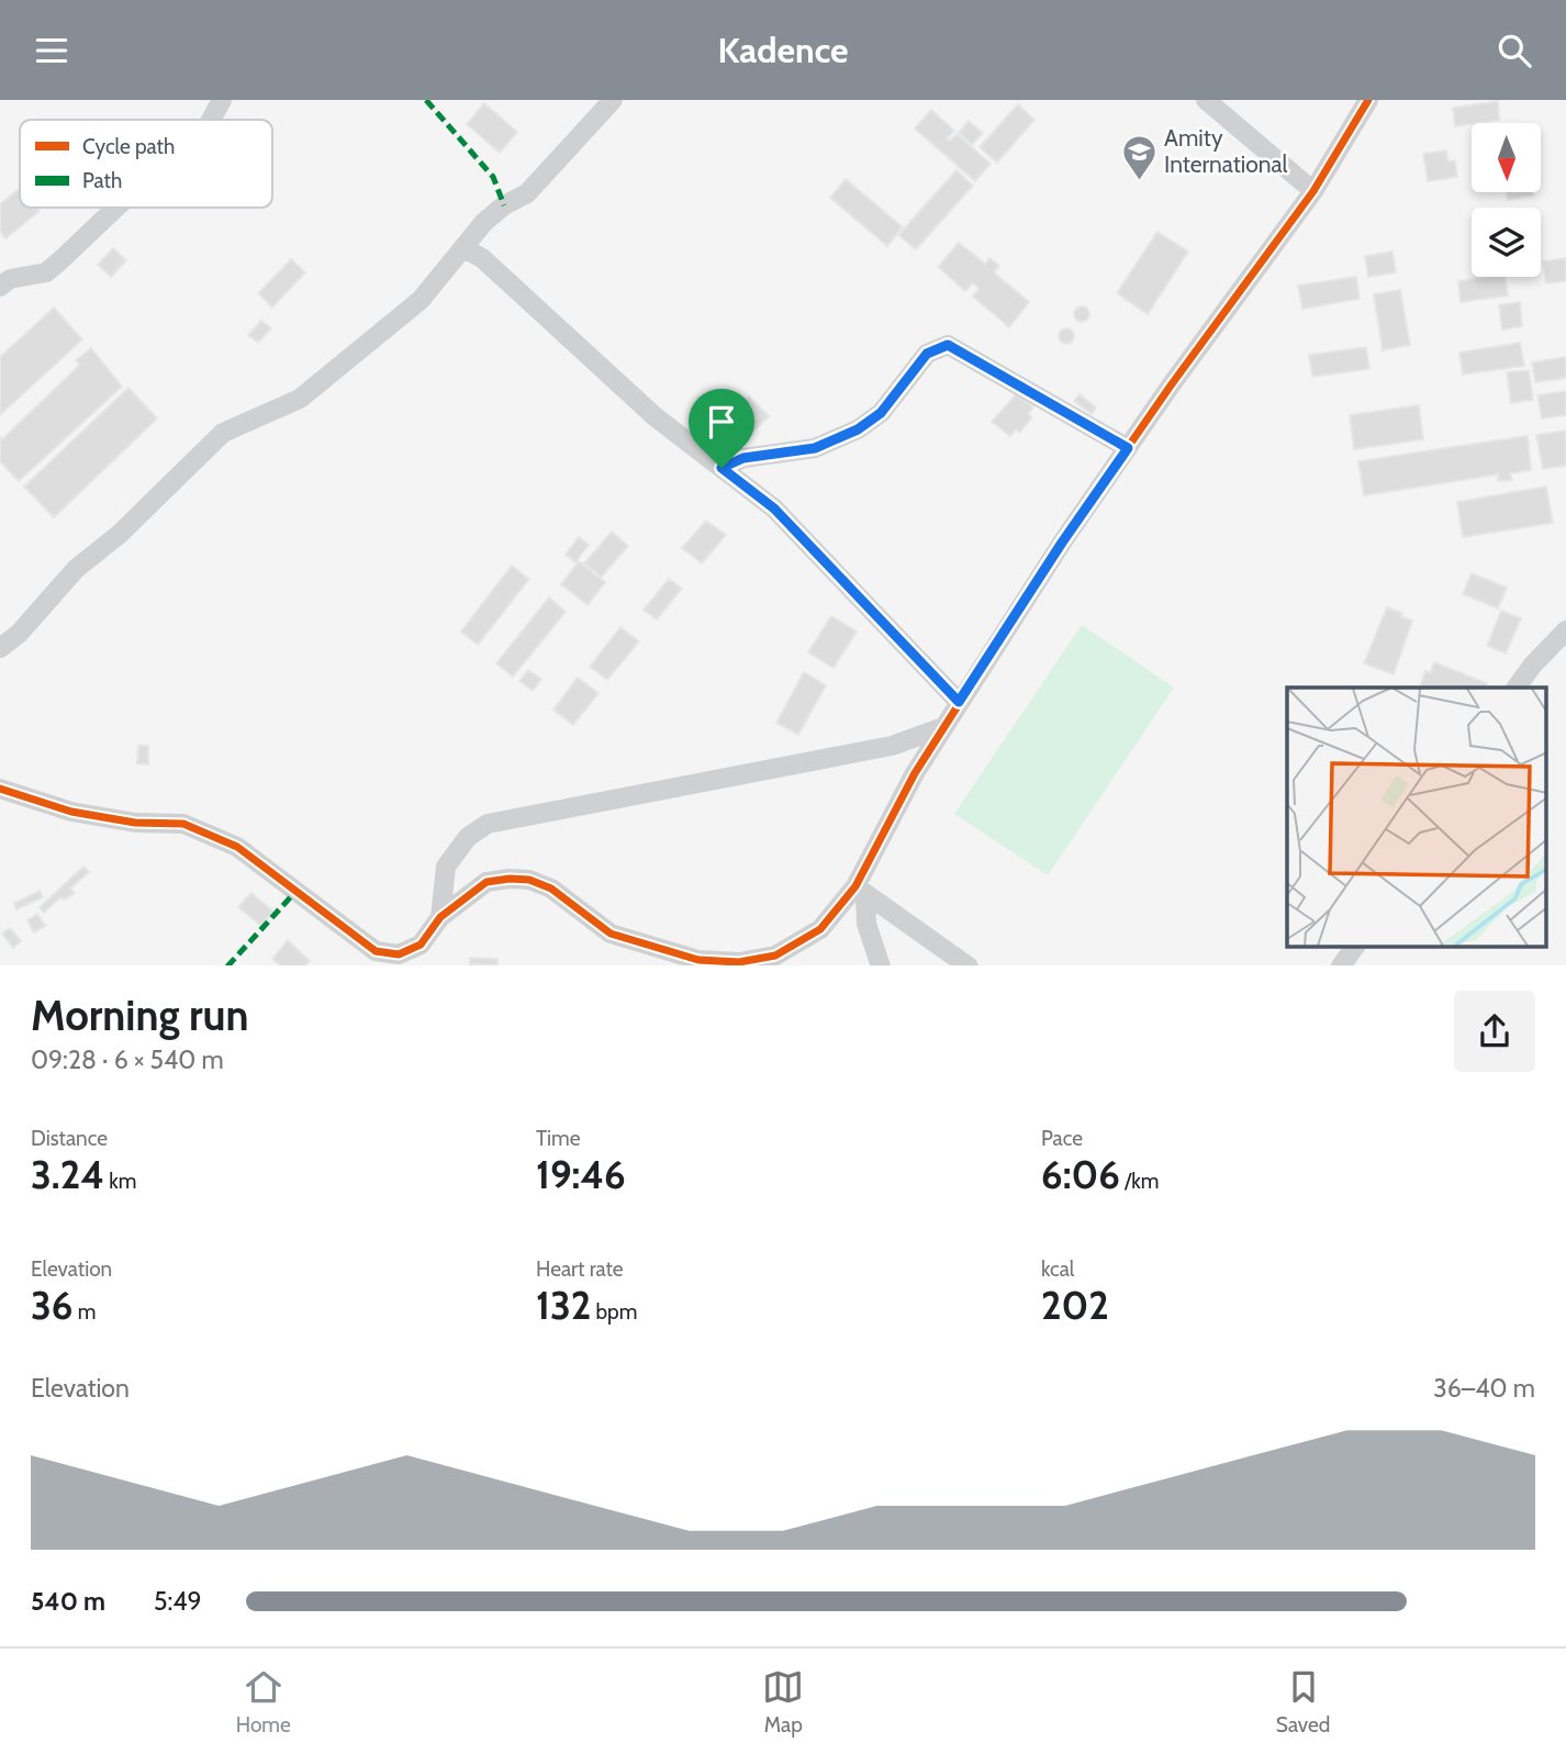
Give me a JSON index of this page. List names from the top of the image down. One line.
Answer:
{"places":{"school or university":["Amity International"]},"legend":["Cycle path","Path"],"north":"bottom","page":{"header":"Kadence","heading":["Morning run","09:28 · 6 × 540 m"],"stats":[["Distance","3.24 km"],["Time","19:46"],["Pace","6:06 /km"],["Elevation","36 m"],["Heart rate","132 bpm"],["kcal","202"]],"chart":["Elevation","36–40 m"],"list":[{"name":"540 m","note":"5:49"}],"tabs":["Home","Map","Saved"]}}
